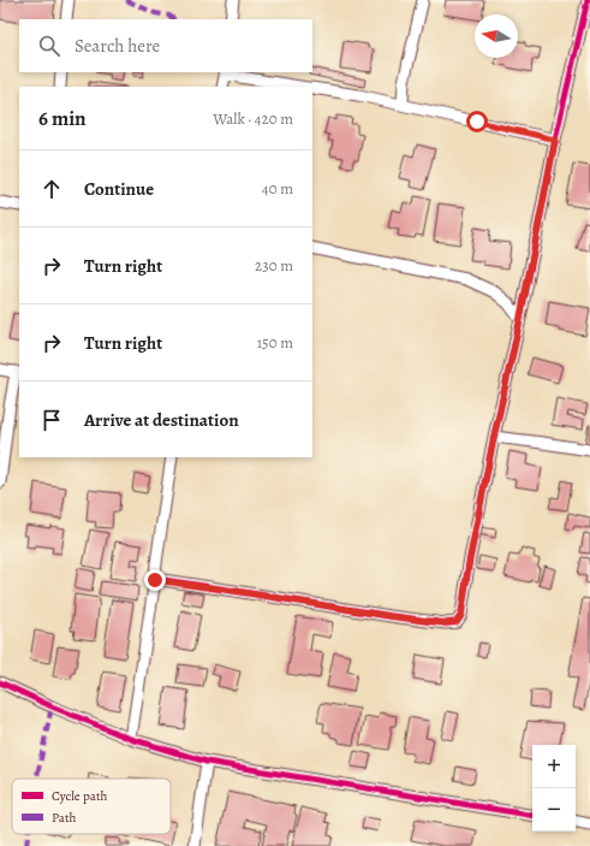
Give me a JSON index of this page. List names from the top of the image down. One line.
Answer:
{"legend":["Cycle path","Path"],"north":"left","page":{"search":"Search here","heading":["6 min","Walk · 420 m"],"list":[["Continue","40 m"],["Turn right","230 m"],["Turn right","150 m"],"Arrive at destination"],"map_buttons":["+","−"]}}
